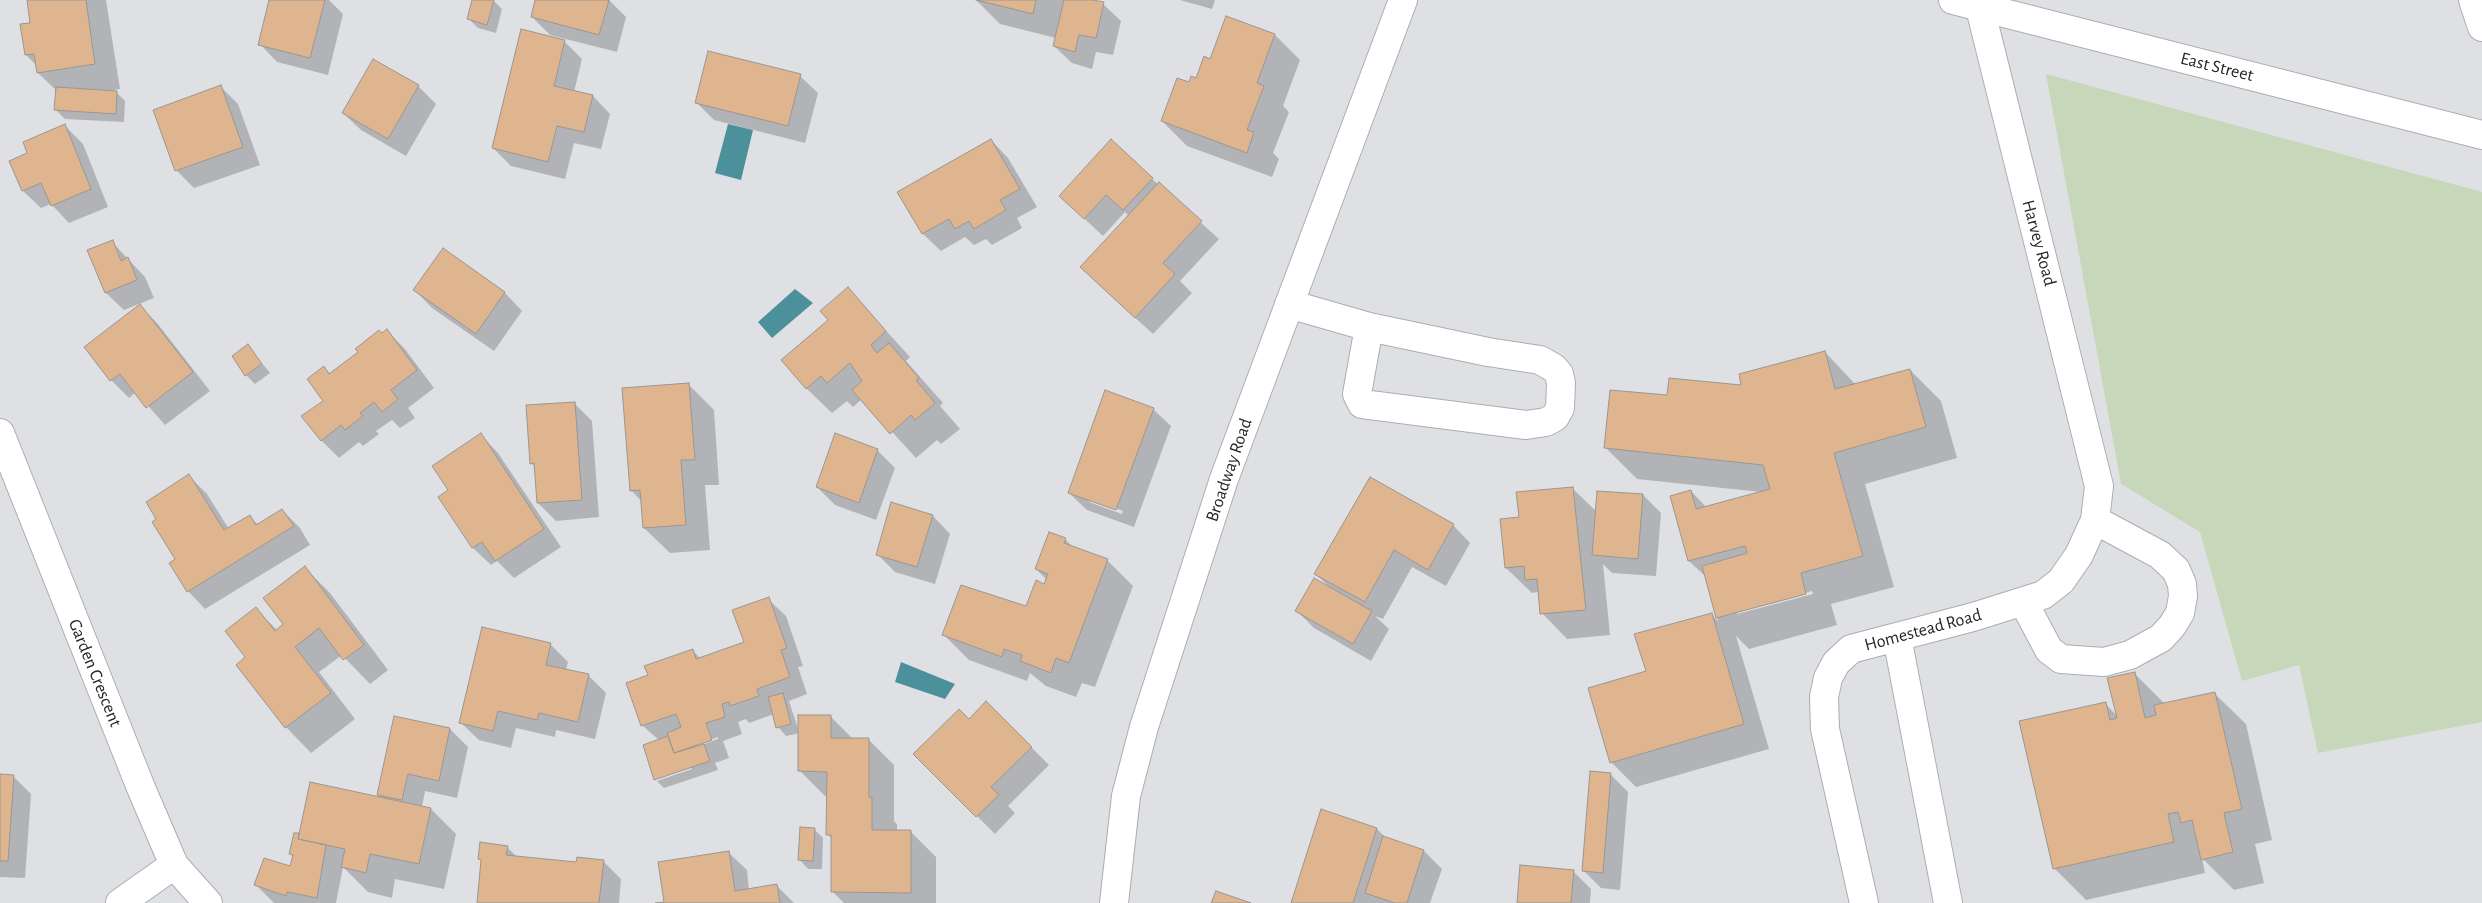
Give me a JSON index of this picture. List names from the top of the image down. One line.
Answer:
{"streets":{"street":["East Street","Harvey Road","Broadway Road","Homestead Road","Garden Crescent"]},"crossings":[["East Street","Harvey Road"],["Harvey Road","Homestead Road"]]}
